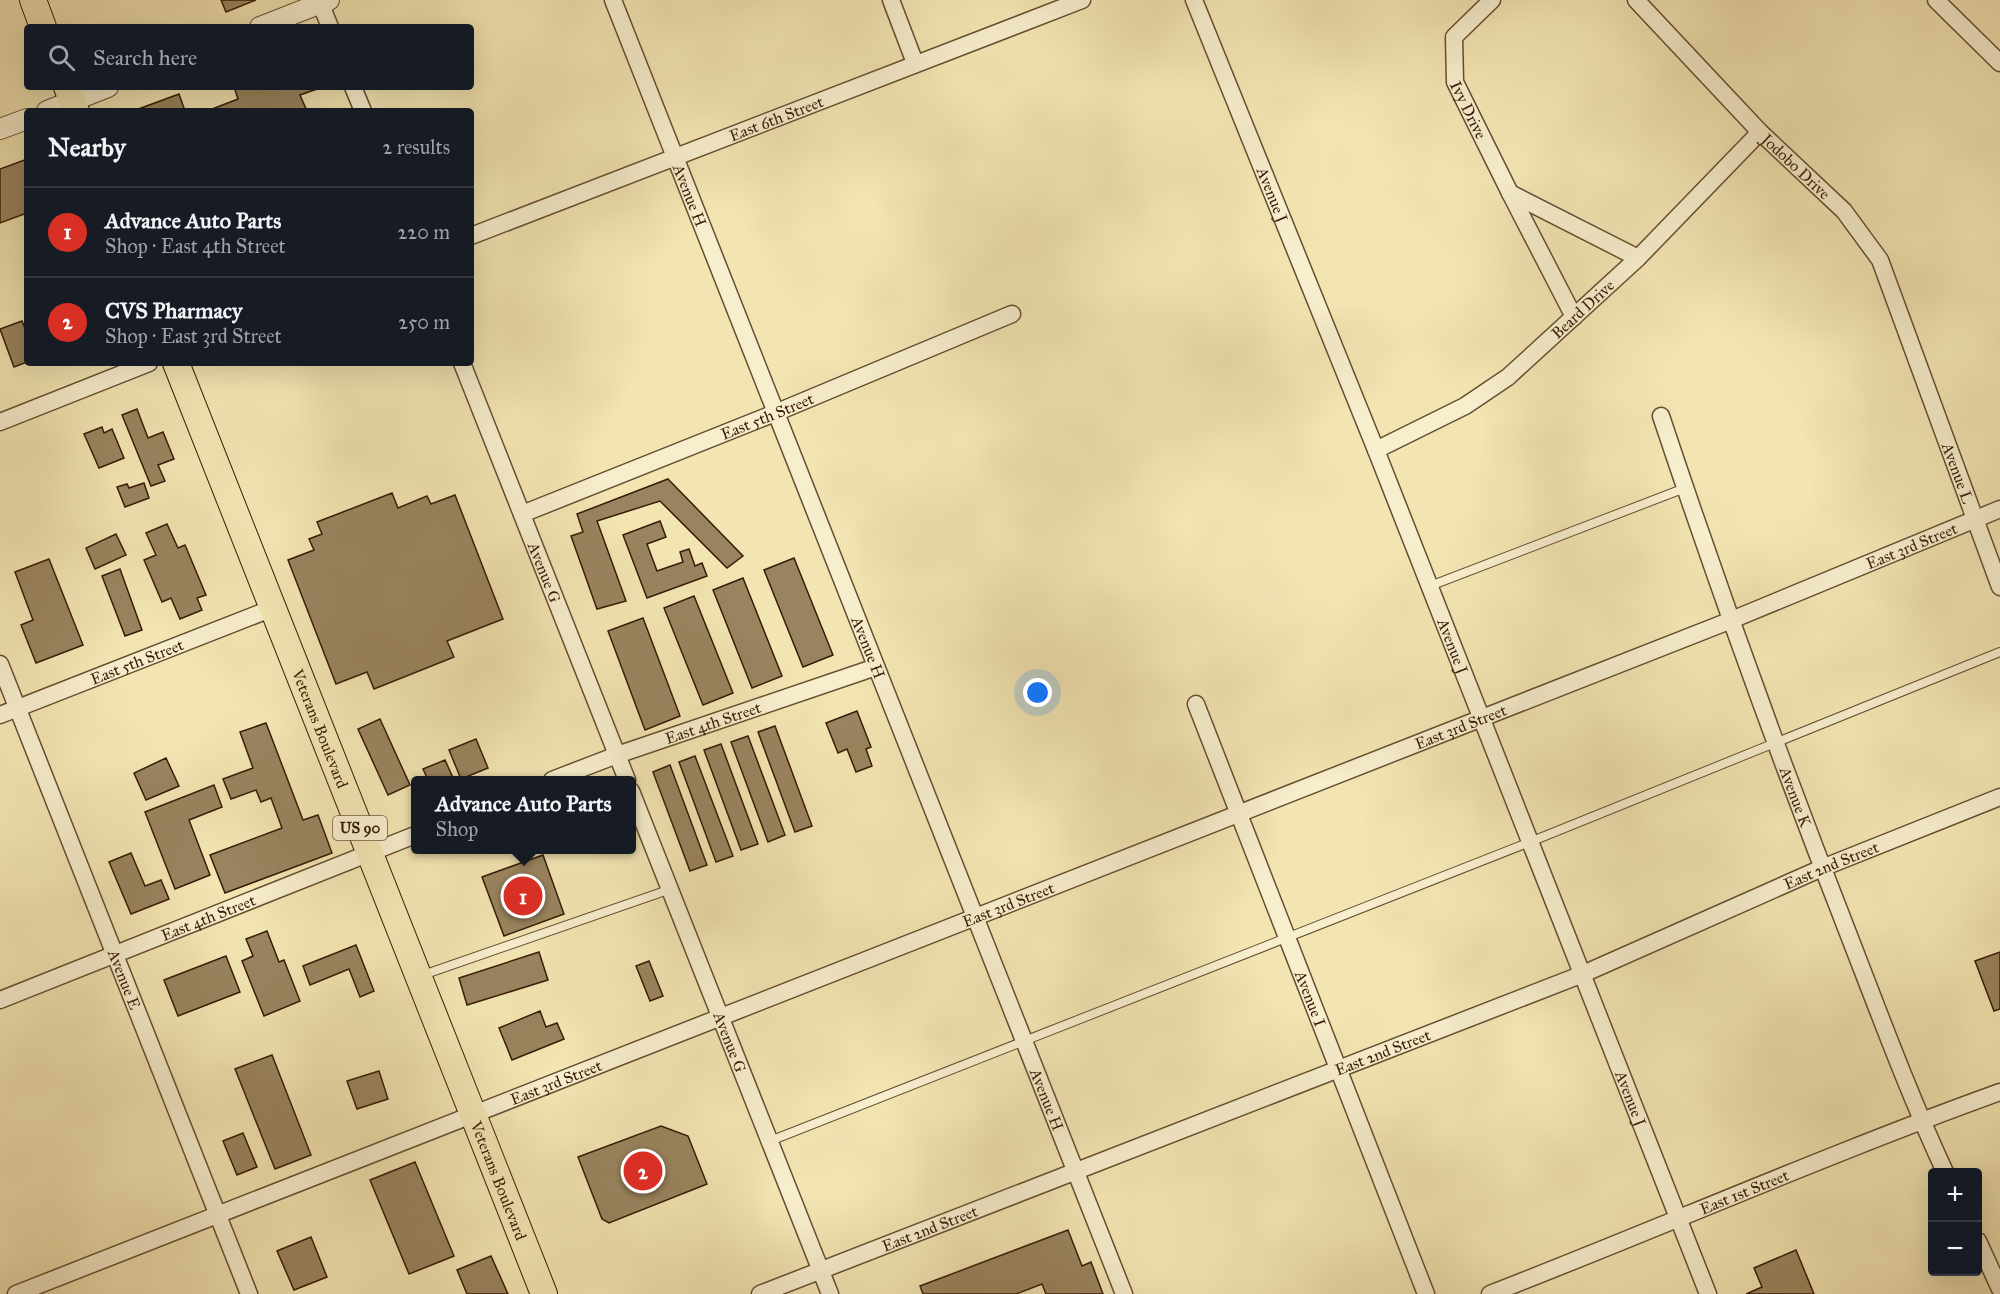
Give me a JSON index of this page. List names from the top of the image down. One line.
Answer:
{"streets":{"main road":["Veterans Boulevard","US 90"],"street":["Ivy Drive","East 6th Street","Jodobo Drive","Avenue H","Avenue J","Beard Drive","East 5th Street","Avenue L","East 3rd Street","Avenue G","East 4th Street","Avenue K","East 2nd Street","Avenue E","Avenue I","East 1st Street"]},"crossings":[["Ivy Drive","Beard Drive"],["East 6th Street","Avenue H"],["Jodobo Drive","Beard Drive"],["Jodobo Drive","Avenue L"],["Avenue H","East 5th Street"],["Avenue H","East 3rd Street"],["Avenue H","East 4th Street"],["Avenue H","East 2nd Street"],["Avenue J","Beard Drive"],["Avenue J","East 3rd Street"],["Avenue J","East 2nd Street"],["Avenue J","East 1st Street"],["East 5th Street","Avenue G"],["East 5th Street","Veterans Boulevard"],["East 5th Street","Avenue E"],["Avenue L","East 3rd Street"],["East 3rd Street","Avenue G"],["East 3rd Street","Veterans Boulevard"],["East 3rd Street","Avenue K"],["East 3rd Street","Avenue E"],["East 3rd Street","Avenue I"],["Avenue G","East 4th Street"],["Avenue G","East 2nd Street"],["East 4th Street","Veterans Boulevard"],["East 4th Street","Avenue E"],["Avenue K","East 2nd Street"],["Avenue K","East 1st Street"],["East 2nd Street","Avenue I"]],"page":{"search":"Search here","heading":["Nearby","2 results"],"list":[{"mark":"1","name":"Advance Auto Parts","note":"Shop · East 4th Street","value":"220 m"},{"mark":"2","name":"CVS Pharmacy","note":"Shop · East 3rd Street","value":"250 m"}],"popup":["Advance Auto Parts","Shop"],"pins":["1","2"],"map_buttons":["+","−"]}}
